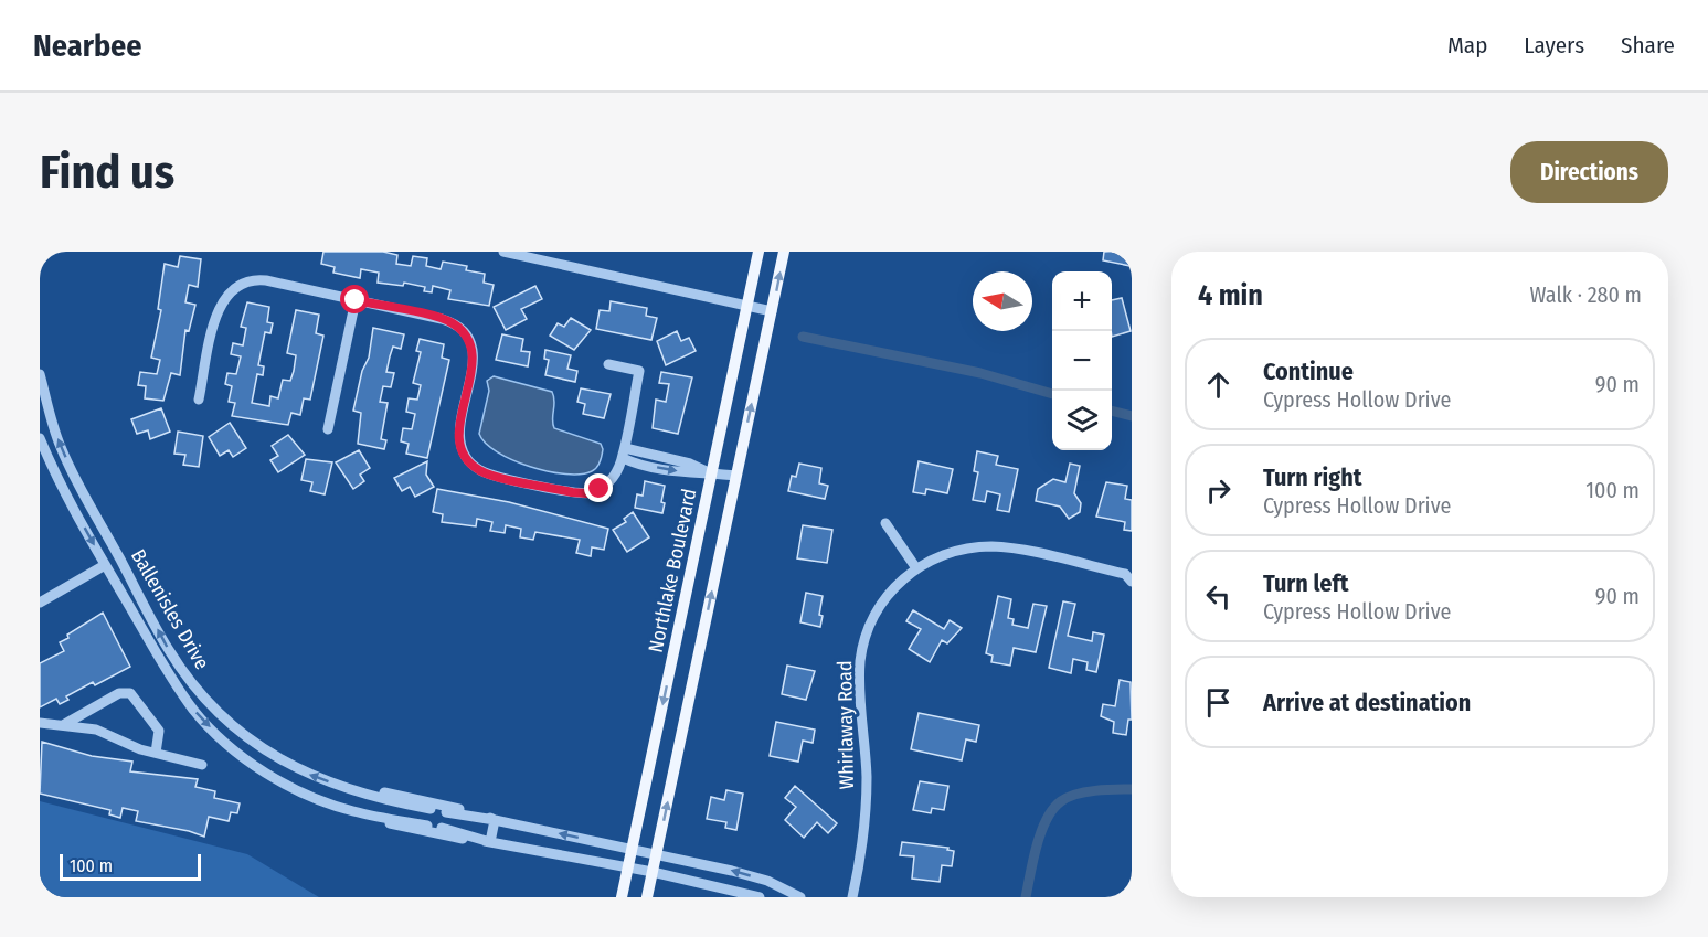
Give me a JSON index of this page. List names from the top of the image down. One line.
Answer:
{"streets":{"main road":["Northlake Boulevard"],"street":["Ballenisles Drive","Whirlaway Road"]},"scale_bar":"100 m","north":"left","page":{"header":"Nearbee","nav":["Map","Layers","Share"],"buttons":"Directions","title":"Find us","heading":["4 min","Walk · 280 m"],"map_buttons":["+","−"],"list":[["Continue","Cypress Hollow Drive","90 m"],["Turn right","Cypress Hollow Drive","100 m"],["Turn left","Cypress Hollow Drive","90 m"],"Arrive at destination"],"scale":"100 m"}}
